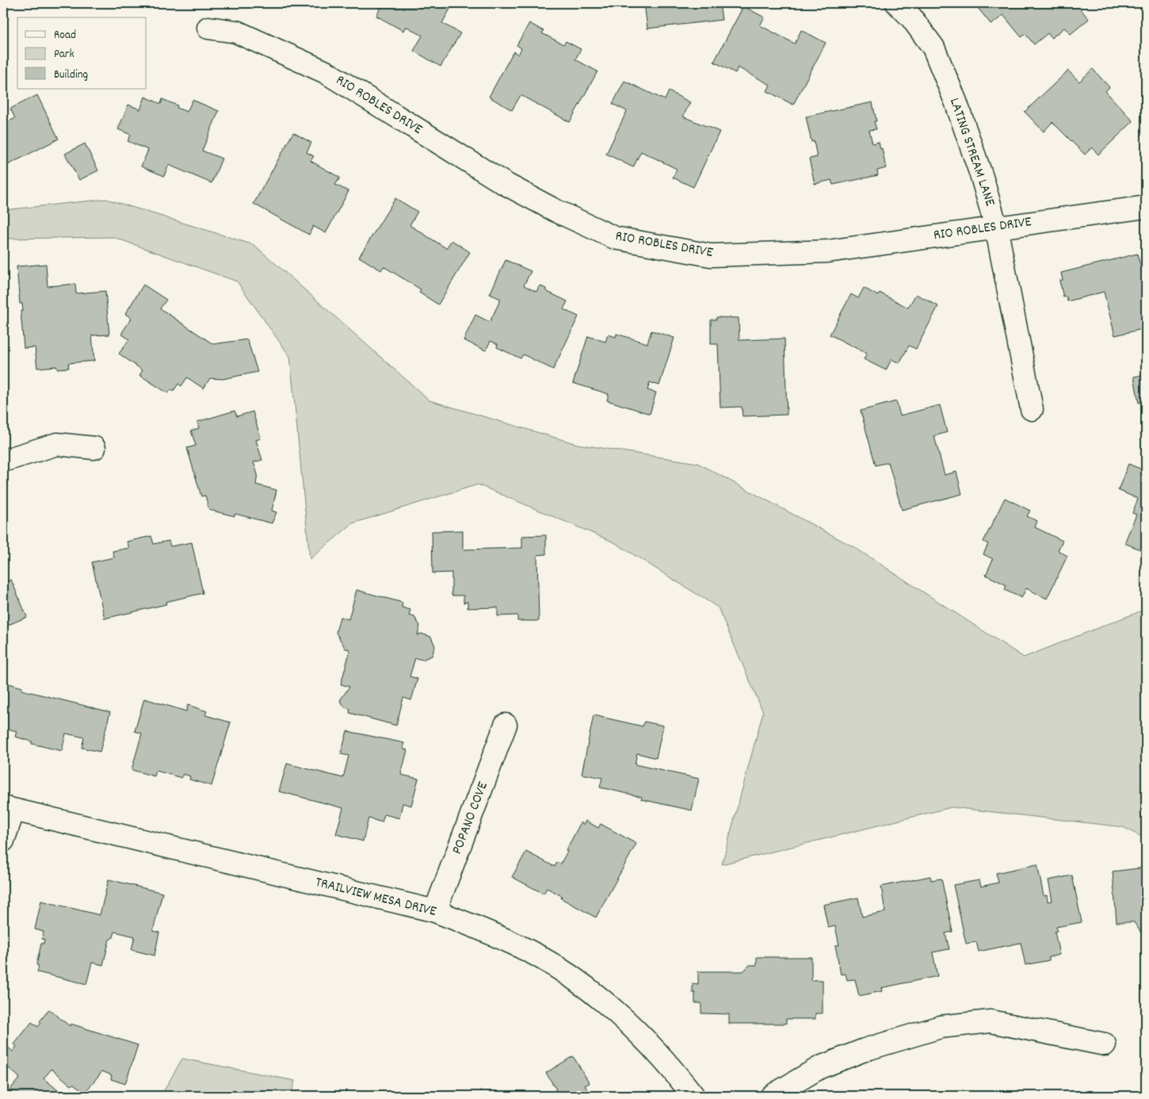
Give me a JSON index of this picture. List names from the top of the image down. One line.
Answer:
{"streets":{"street":["RIO ROBLES DRIVE","LATING STREAM LANE","POPANO COVE","TRAILVIEW MESA DRIVE"]},"crossings":[["RIO ROBLES DRIVE","LATING STREAM LANE"],["POPANO COVE","TRAILVIEW MESA DRIVE"]],"legend":["Road","Park","Building"]}
